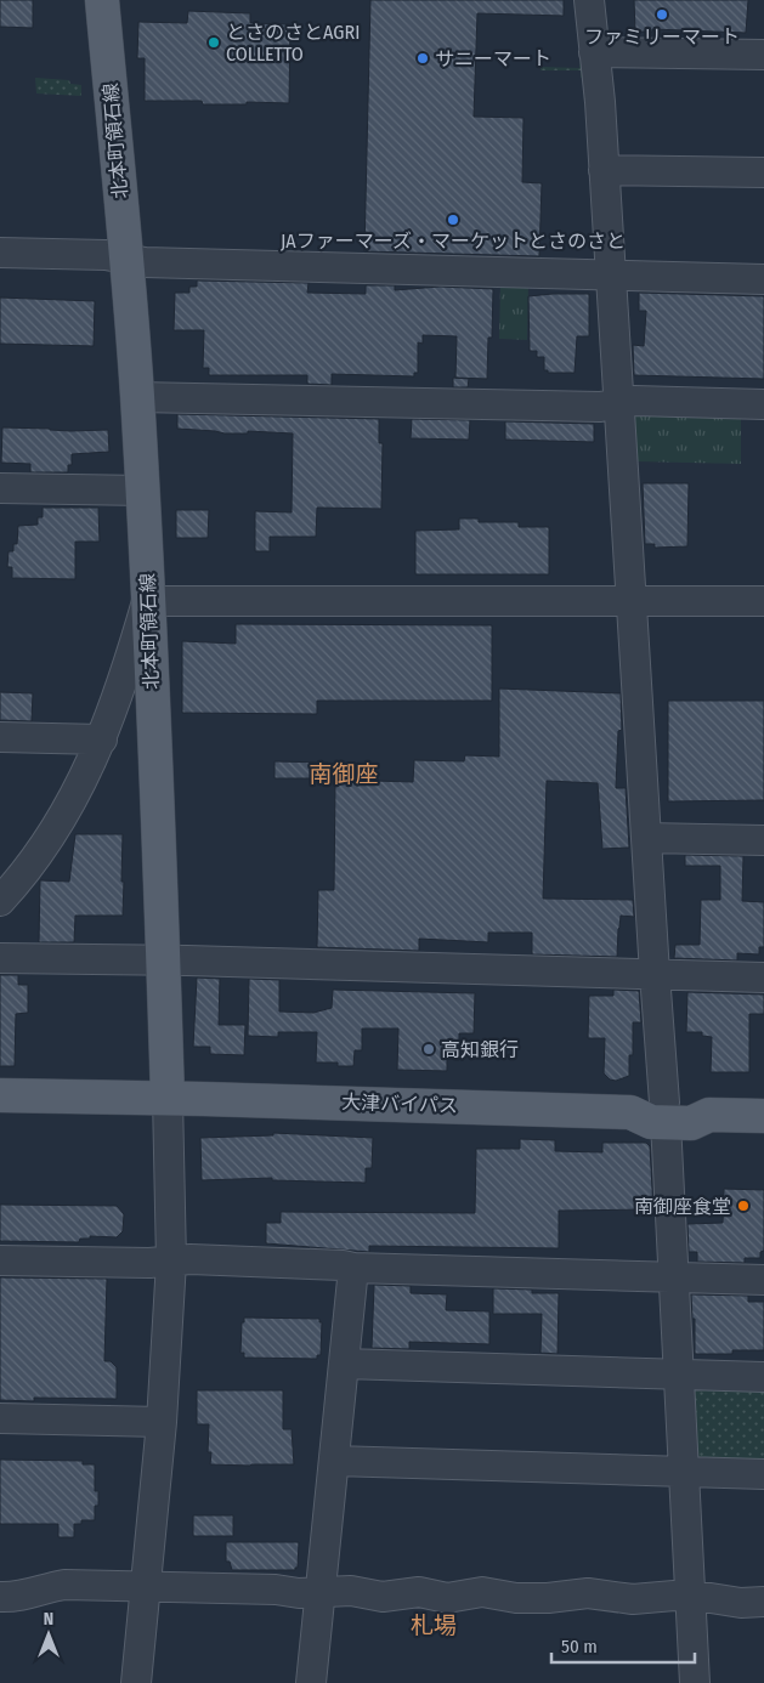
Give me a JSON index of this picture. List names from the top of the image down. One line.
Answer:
{"streets":{"main road":["北本町領石線","大津バイパス"]},"crossings":[["北本町領石線","大津バイパス"]],"districts":["南御座","札場"],"places":["ファミリーマート","とさのさとAGRI COLLETTO","サニーマート","JAファーマーズ・マーケットとさのさと","高知銀行","南御座食堂"],"scale_bar":"50 m","north":"top"}
